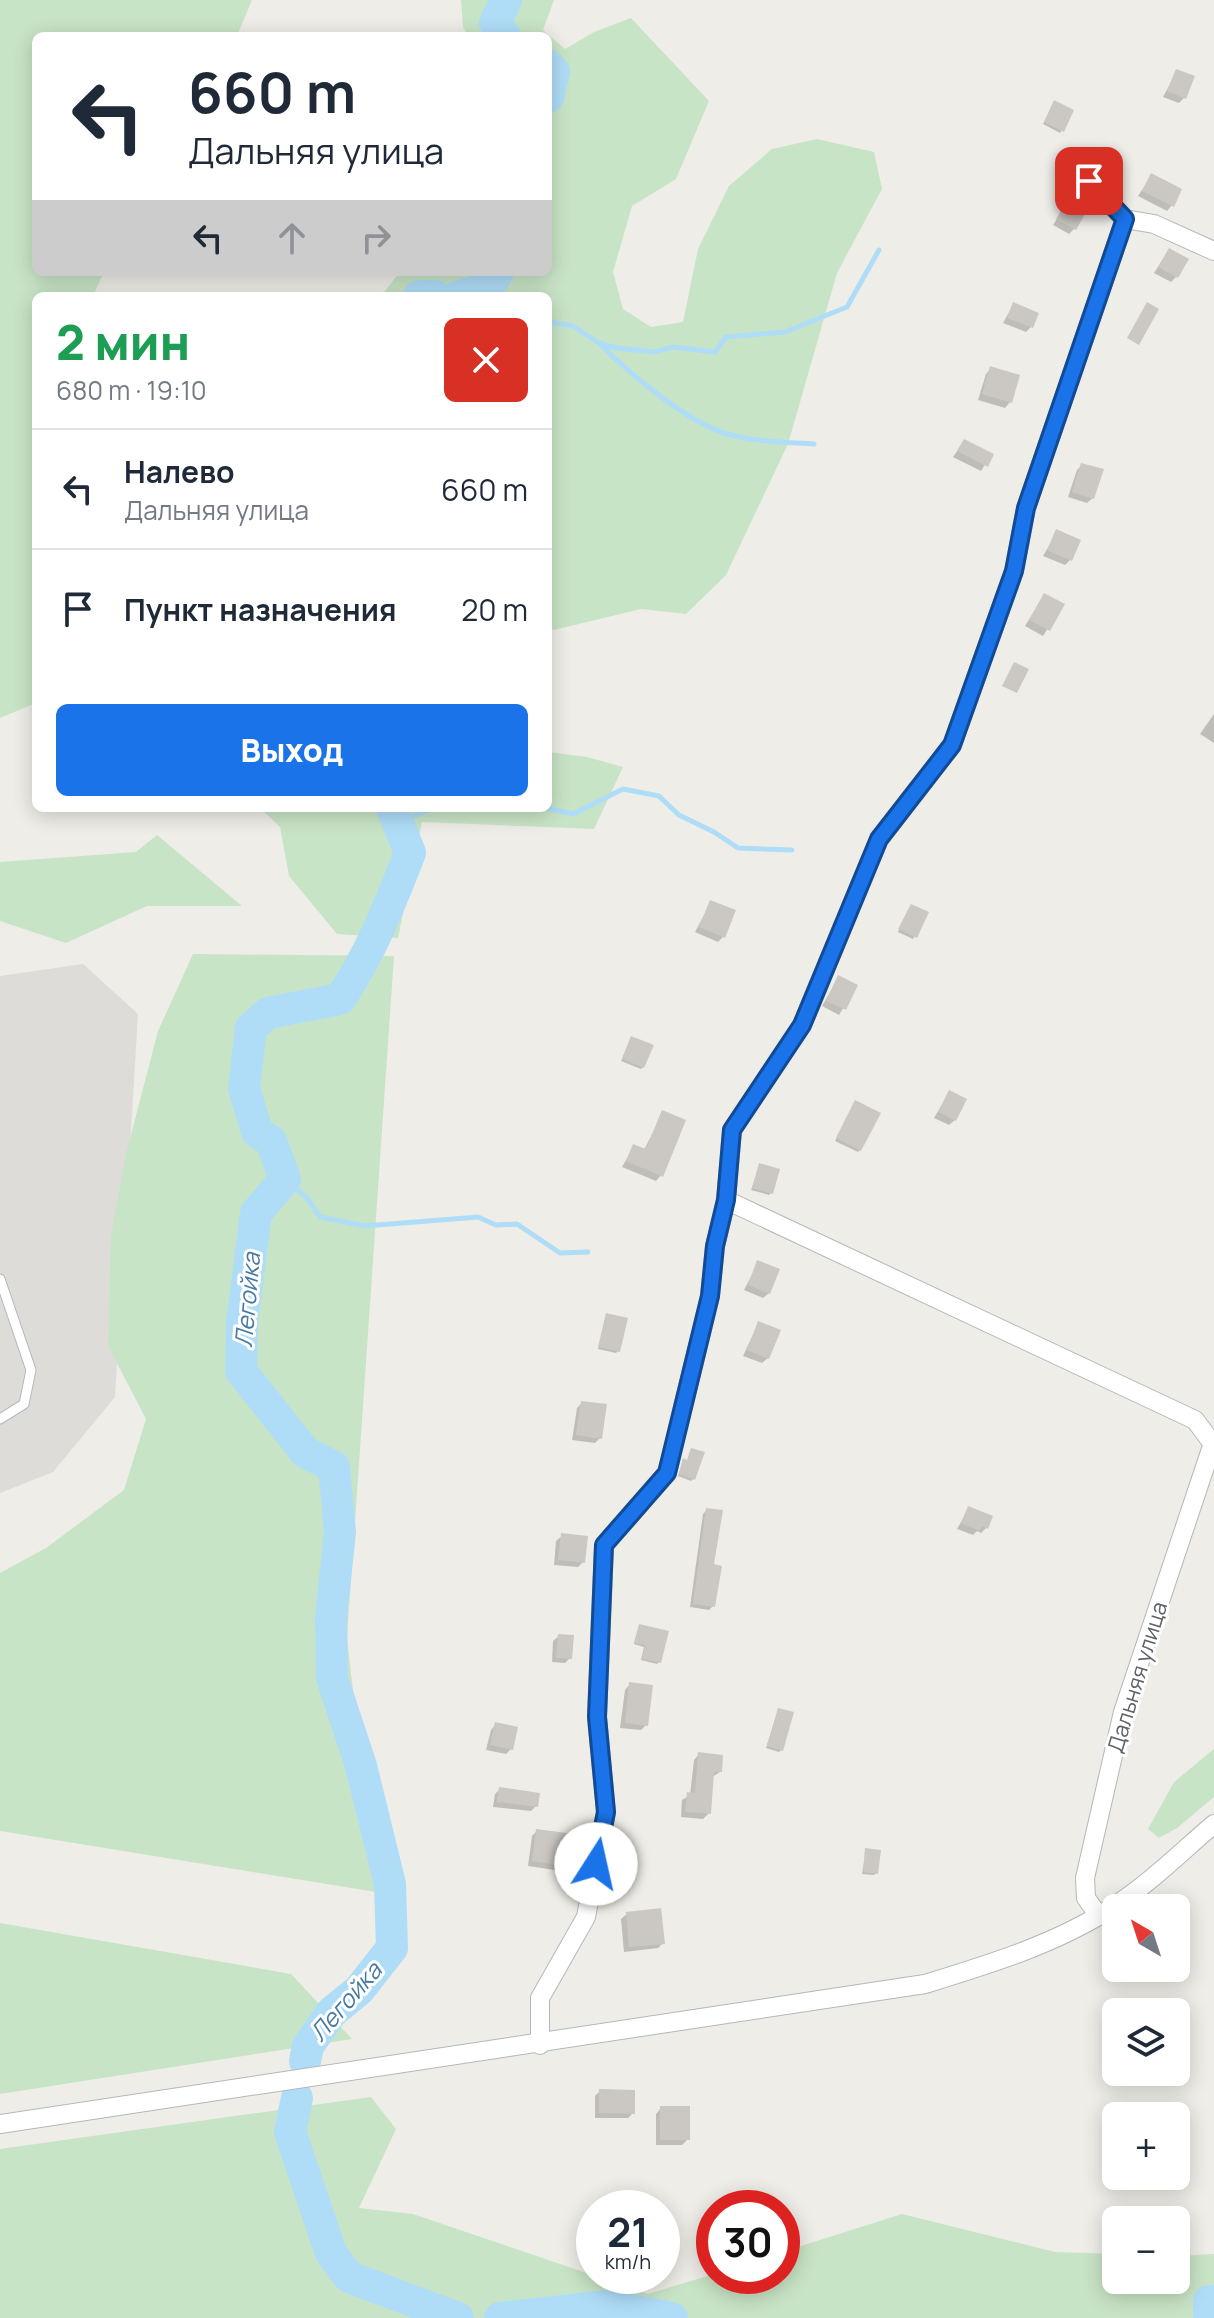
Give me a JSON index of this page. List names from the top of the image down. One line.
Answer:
{"streets":{"street":["Дальняя улица"]},"water":["Легойка"],"north":"top left","page":{"turn":["660 m","Дальняя улица"],"heading":["2 мин","680 m · 19:10"],"list":[{"name":"Налево","note":"Дальняя улица","value":"660 m"},{"name":"Пункт назначения","value":"20 m"}],"buttons":"Выход","map_buttons":["+","−"],"speed":"21 km/h","limit":"30"}}
